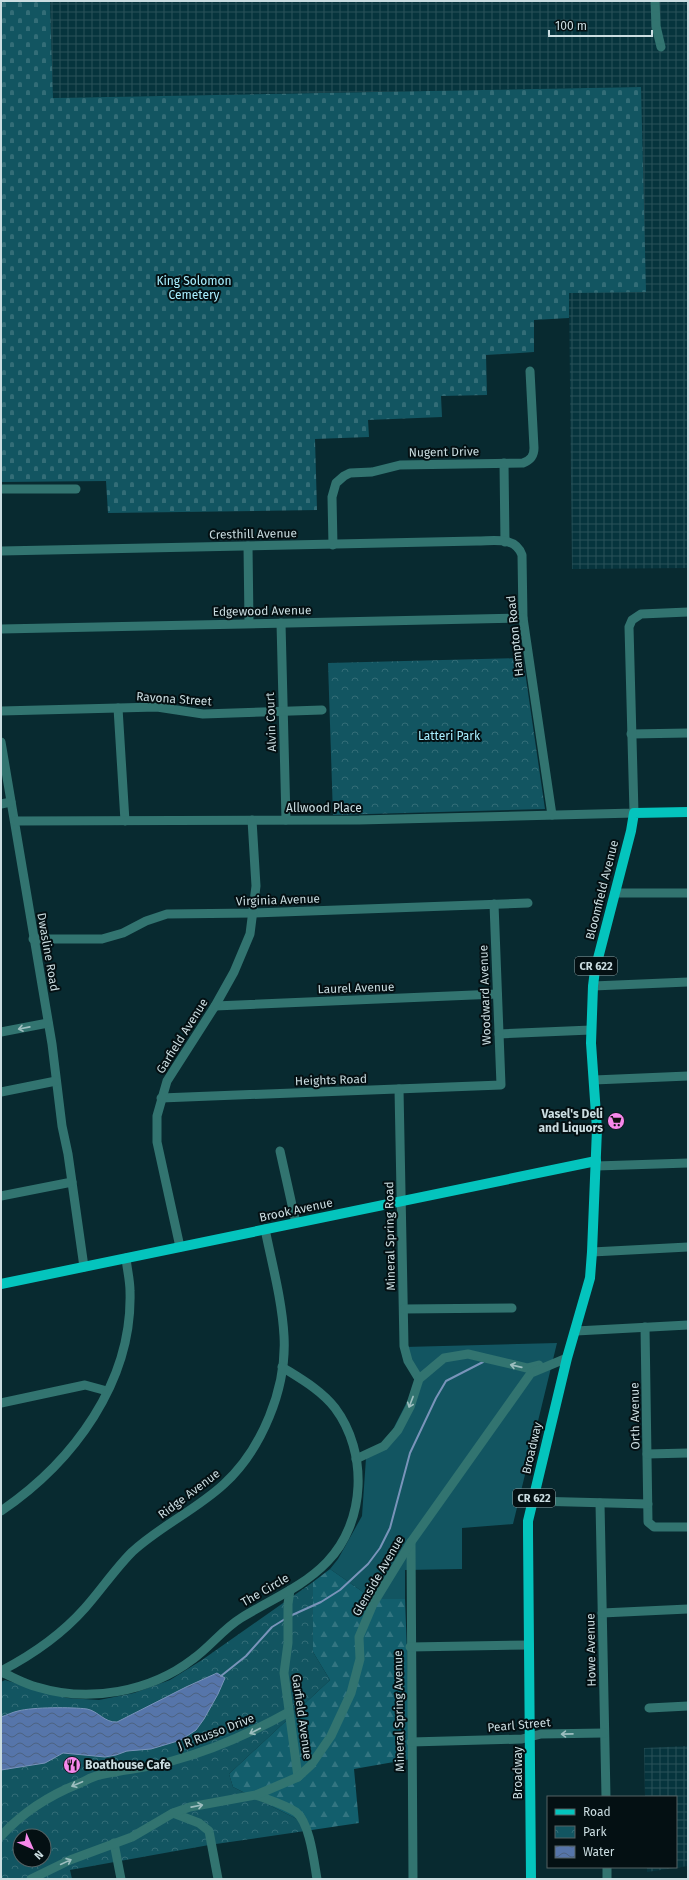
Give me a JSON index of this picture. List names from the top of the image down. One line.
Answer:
{"streets":{"main road":["Bloomfield Avenue","CR 622","Brook Avenue","Broadway"],"street":["Nugent Drive","Cresthill Avenue","Edgewood Avenue","Hampton Road","Ravona Street","Alvin Court","Allwood Place","Virginia Avenue","Dwasline Road","Laurel Avenue","Woodward Avenue","Garfield Avenue","Heights Road","Mineral Spring Road","Orth Avenue","Ridge Avenue","Glenside Avenue","The Circle","Howe Avenue","Mineral Spring Avenue","Pearl Street","J R Russo Drive"]},"crossings":[["Nugent Drive","Cresthill Avenue"],["Cresthill Avenue","Hampton Road"],["Edgewood Avenue","Hampton Road"],["Edgewood Avenue","Alvin Court"],["Hampton Road","Allwood Place"],["Ravona Street","Alvin Court"],["Alvin Court","Allwood Place"],["Allwood Place","Bloomfield Avenue"],["Allwood Place","Dwasline Road"],["Allwood Place","Garfield Avenue"],["Bloomfield Avenue","Broadway"],["Virginia Avenue","Dwasline Road"],["Virginia Avenue","Woodward Avenue"],["Virginia Avenue","Garfield Avenue"],["Dwasline Road","Brook Avenue"],["Laurel Avenue","Woodward Avenue"],["Laurel Avenue","Garfield Avenue"],["Woodward Avenue","Heights Road"],["Garfield Avenue","Heights Road"],["Garfield Avenue","Brook Avenue"],["Garfield Avenue","Glenside Avenue"],["Garfield Avenue","The Circle"],["Garfield Avenue","J R Russo Drive"],["Heights Road","Mineral Spring Road"],["Brook Avenue","Mineral Spring Road"],["Brook Avenue","Broadway"],["Brook Avenue","Ridge Avenue"],["Broadway","Glenside Avenue"],["Broadway","Pearl Street"],["Ridge Avenue","The Circle"],["Glenside Avenue","Mineral Spring Avenue"],["Howe Avenue","Pearl Street"],["Mineral Spring Avenue","Pearl Street"]],"one_way":["Pearl Street","J R Russo Drive"],"parks":["King Solomon Cemetery","Latteri Park"],"places":{"supermarket":["Vasel's Deli and Liquors"],"restaurant":["Boathouse Cafe"]},"legend":["Road","Park","Water"],"scale_bar":"100 m","north":"bottom right"}
